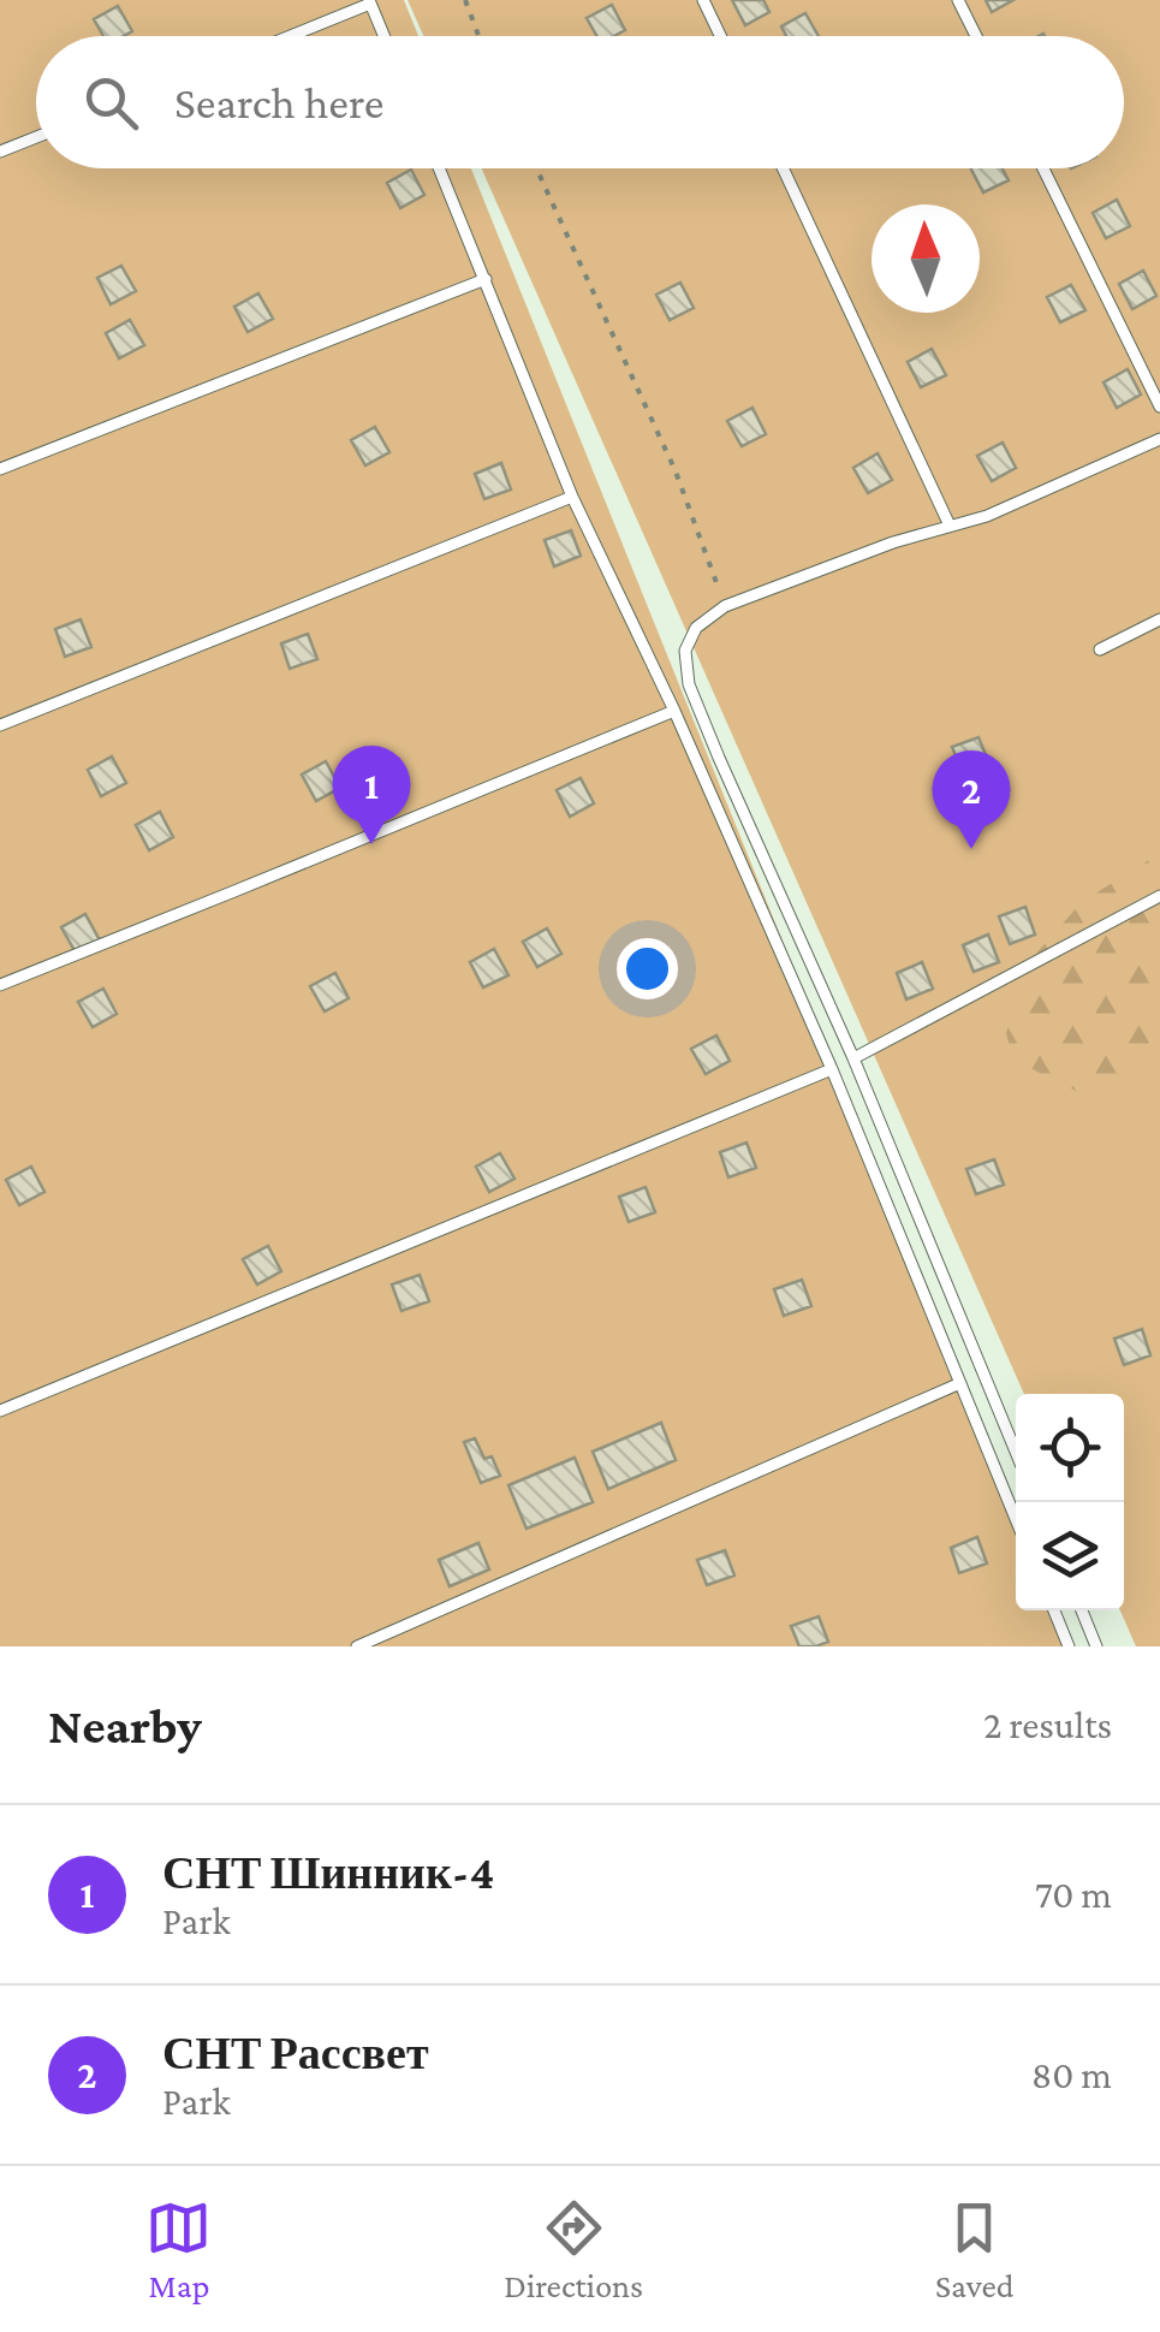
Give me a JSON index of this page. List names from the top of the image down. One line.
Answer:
{"north":"top","page":{"search":"Search here","pins":["1","2"],"heading":["Nearby","2 results"],"list":[{"mark":"1","name":"СНТ Шинник-4","note":"Park","value":"70 m"},{"mark":"2","name":"СНТ Рассвет","note":"Park","value":"80 m"}],"nav":["Map","Directions","Saved"]}}
